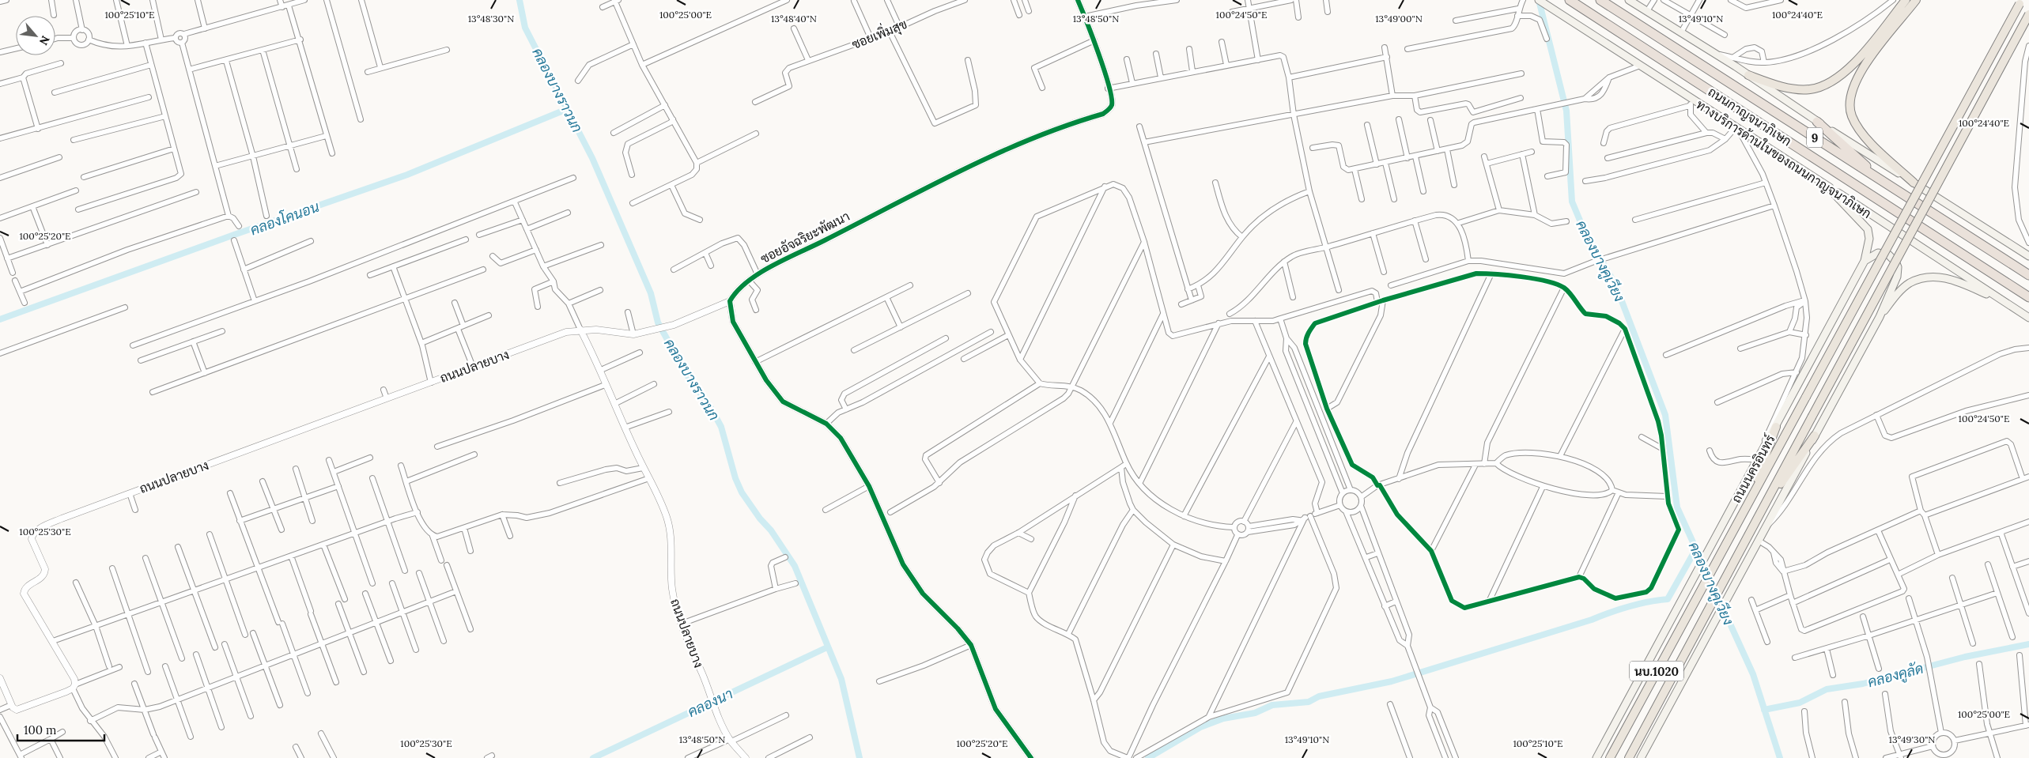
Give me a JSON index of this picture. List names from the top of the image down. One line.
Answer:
{"streets":{"highway":["ถนนกาญจนาภิเษก","9"],"main road":["ทางบริการด้านในของถนนกาญจนาภิเษก","ถนนนครอินทร์","นบ.1020"],"street":["ซอยเพิ่มสุข","ซอยอัจฉริยะพัฒนา","ถนนปลายบาง"]},"crossings":[["ทางบริการด้านในของถนนกาญจนาภิเษก","ถนนนครอินทร์"],["ทางบริการด้านในของถนนกาญจนาภิเษก","นบ.1020"],["ซอยอัจฉริยะพัฒนา","ถนนปลายบาง"],["ถนนนครอินทร์","นบ.1020"]],"water":["คลองบางราวนก","คลองโคนอน","คลองบางคูเวียง","คลองคูลัด","คลองนา"],"scale_bar":"100 m","north":"bottom right","coordinates":["100°25'00\"E","100°24'50\"E","100°24'40\"E","100°25'10\"E","13°48'30\"N","13°48'40\"N","13°48'50\"N","13°49'00\"N","13°49'10\"N","100°25'20\"E","100°25'30\"E","13°49'30\"N"]}
